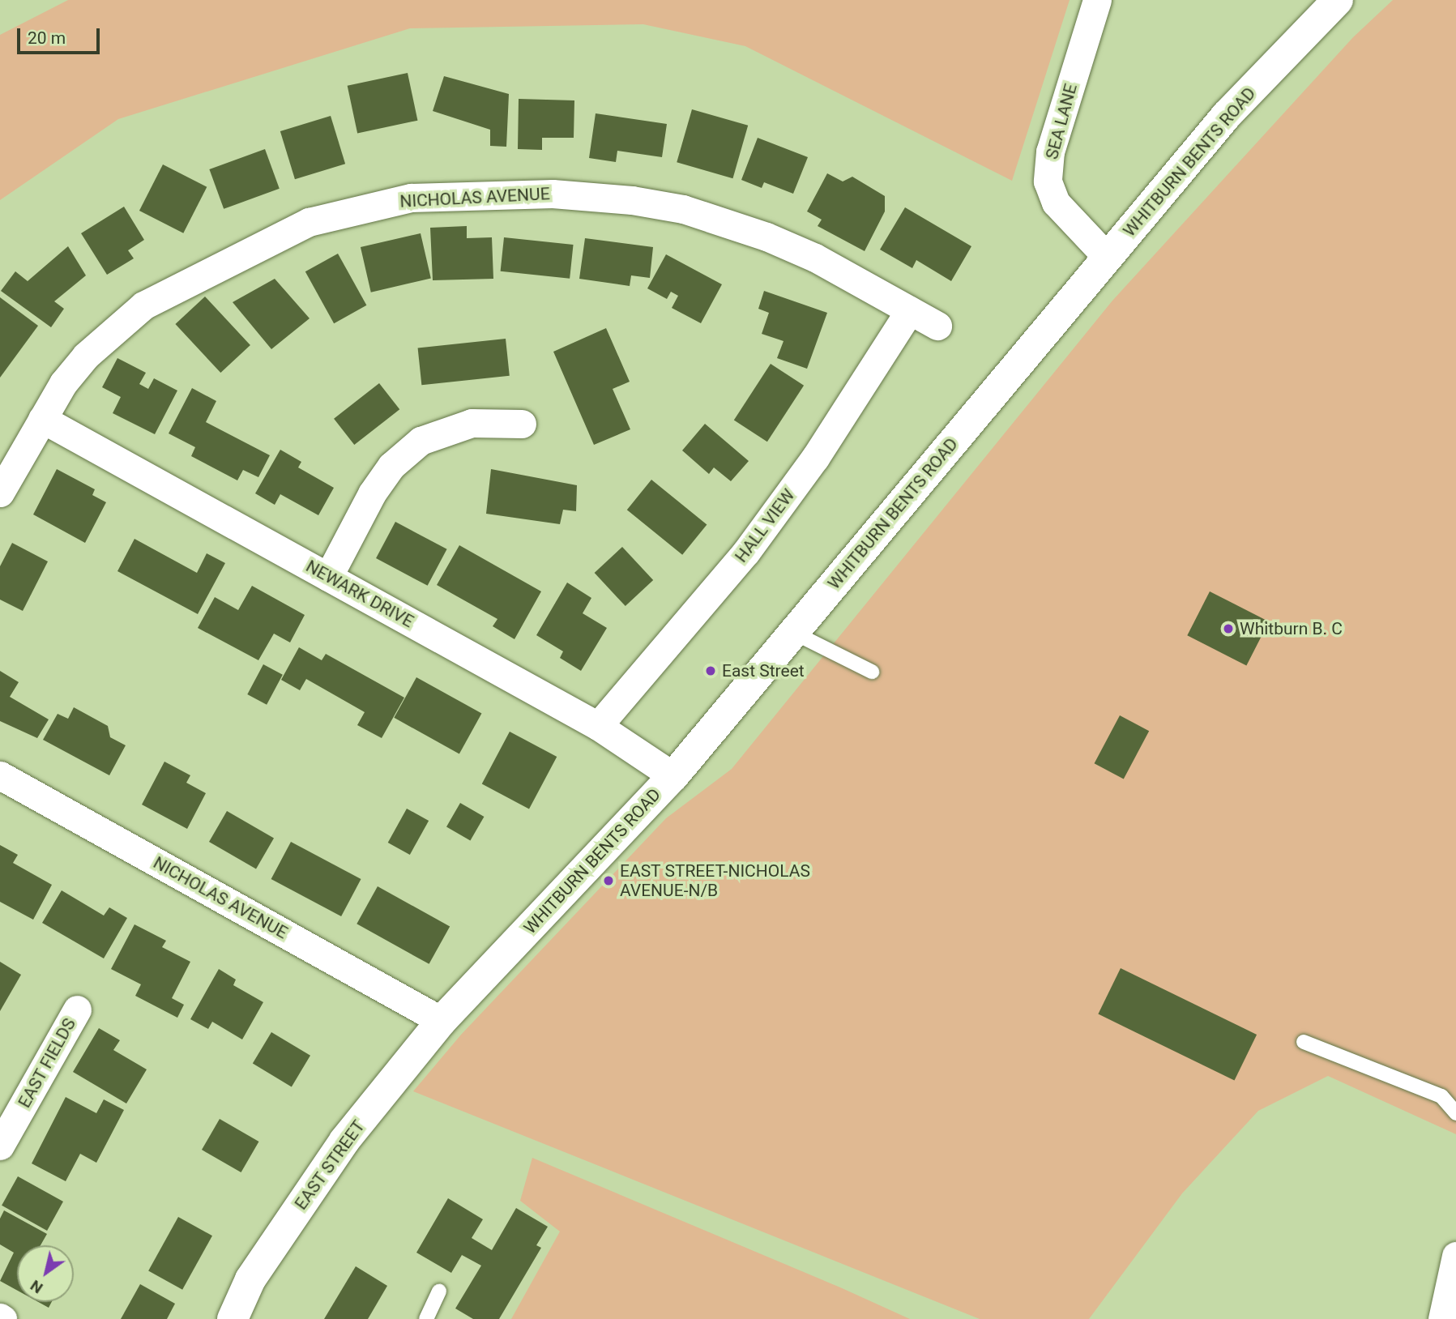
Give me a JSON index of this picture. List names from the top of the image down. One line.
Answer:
{"streets":{"main road":["WHITBURN BENTS ROAD","EAST STREET"],"street":["SEA LANE","NICHOLAS AVENUE","HALL VIEW","NEWARK DRIVE","EAST FIELDS"]},"crossings":[["SEA LANE","WHITBURN BENTS ROAD"],["WHITBURN BENTS ROAD","NICHOLAS AVENUE"],["WHITBURN BENTS ROAD","NEWARK DRIVE"],["WHITBURN BENTS ROAD","EAST STREET"],["NICHOLAS AVENUE","HALL VIEW"],["NICHOLAS AVENUE","NEWARK DRIVE"],["NICHOLAS AVENUE","EAST STREET"],["HALL VIEW","NEWARK DRIVE"]],"places":["Whitburn B. C","East Street","EAST STREET-NICHOLAS AVENUE-N/B"],"scale_bar":"20 m","north":"bottom left"}
